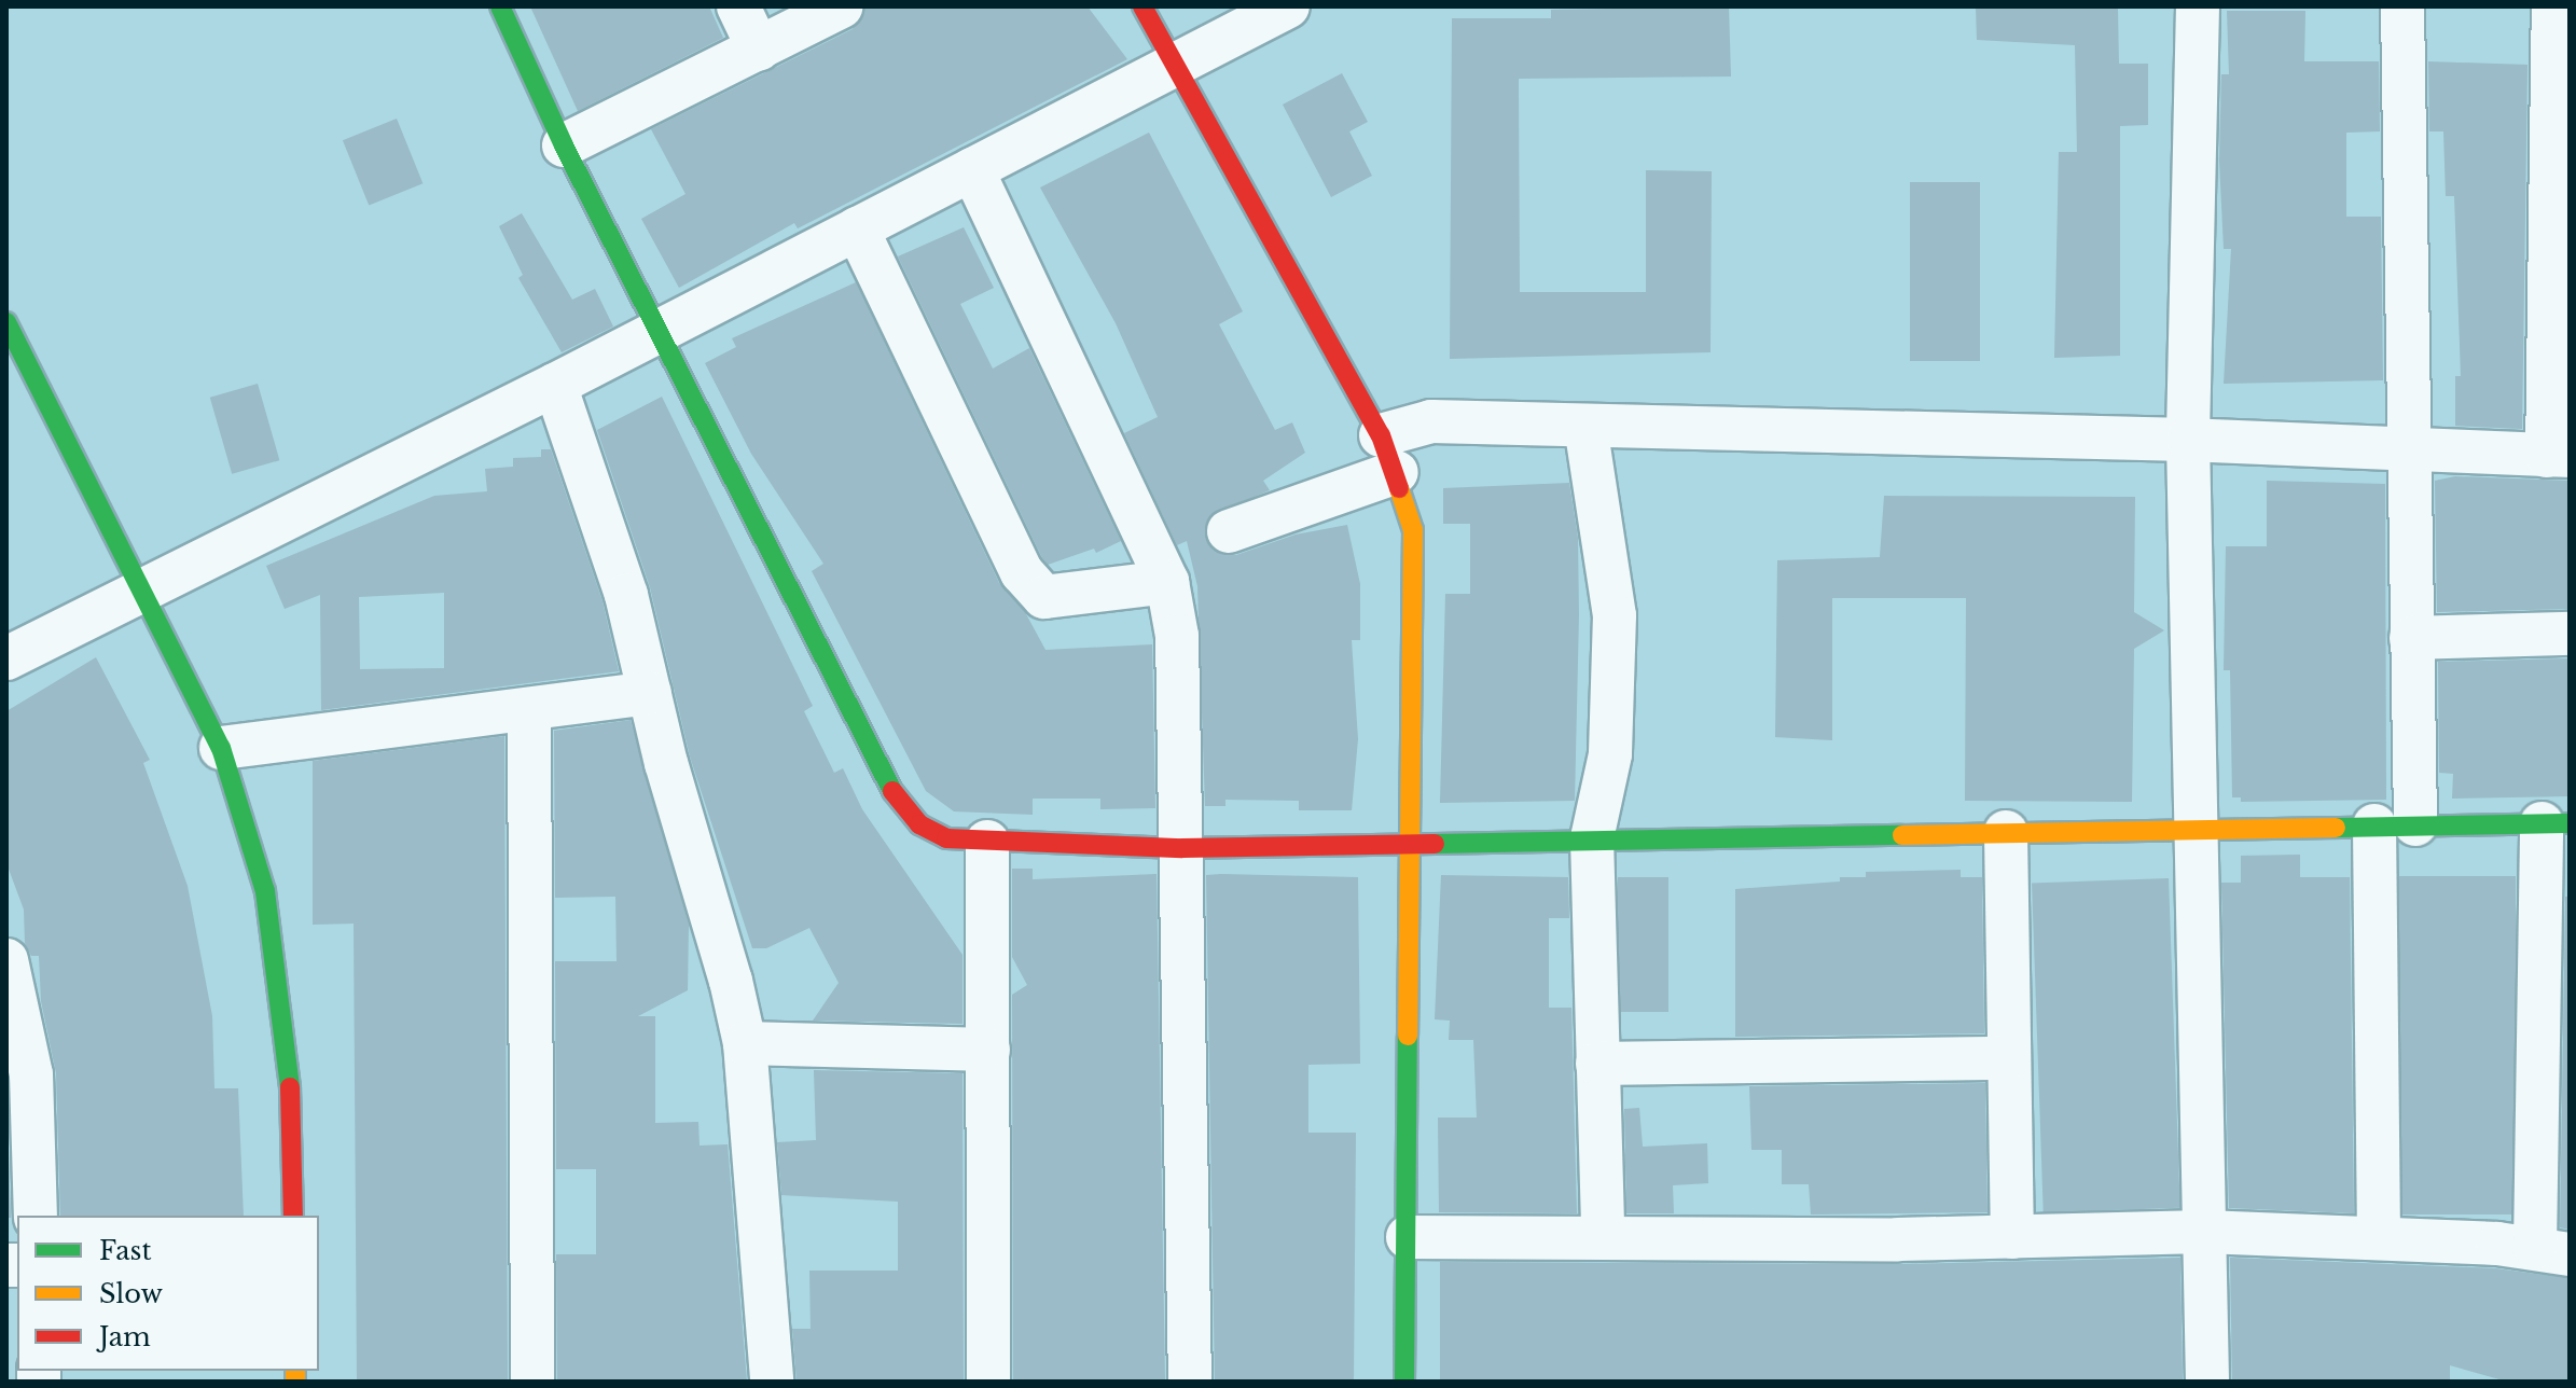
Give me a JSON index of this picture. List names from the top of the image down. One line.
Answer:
{"legend":["Fast","Slow","Jam"]}
